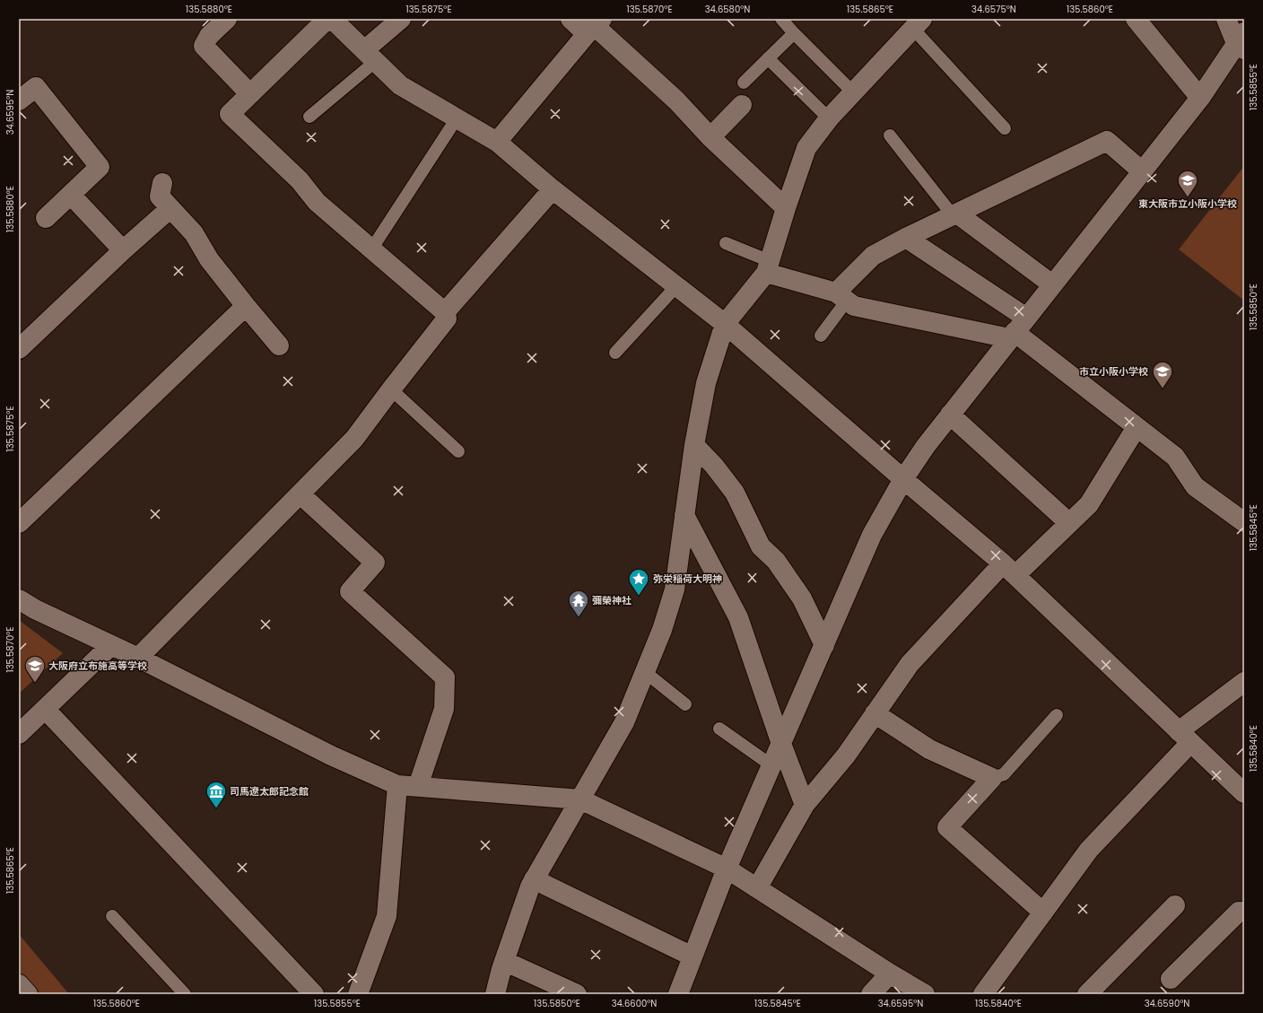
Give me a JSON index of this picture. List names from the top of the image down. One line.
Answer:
{"places":{"school or university":["東大阪市立小阪小学校","市立小阪小学校","大阪府立布施高等学校"],"place":["弥栄稲荷大明神"],"temple":["彌榮神社"],"museum":["司馬遼太郎記念館"]},"coordinates":["135.5880°E","135.5875°E","135.5870°E","34.6580°N","135.5865°E","34.6575°N","135.5860°E","135.5855°E","34.6595°N","135.5850°E","135.5845°E","135.5840°E","34.6600°N","34.6590°N"]}
